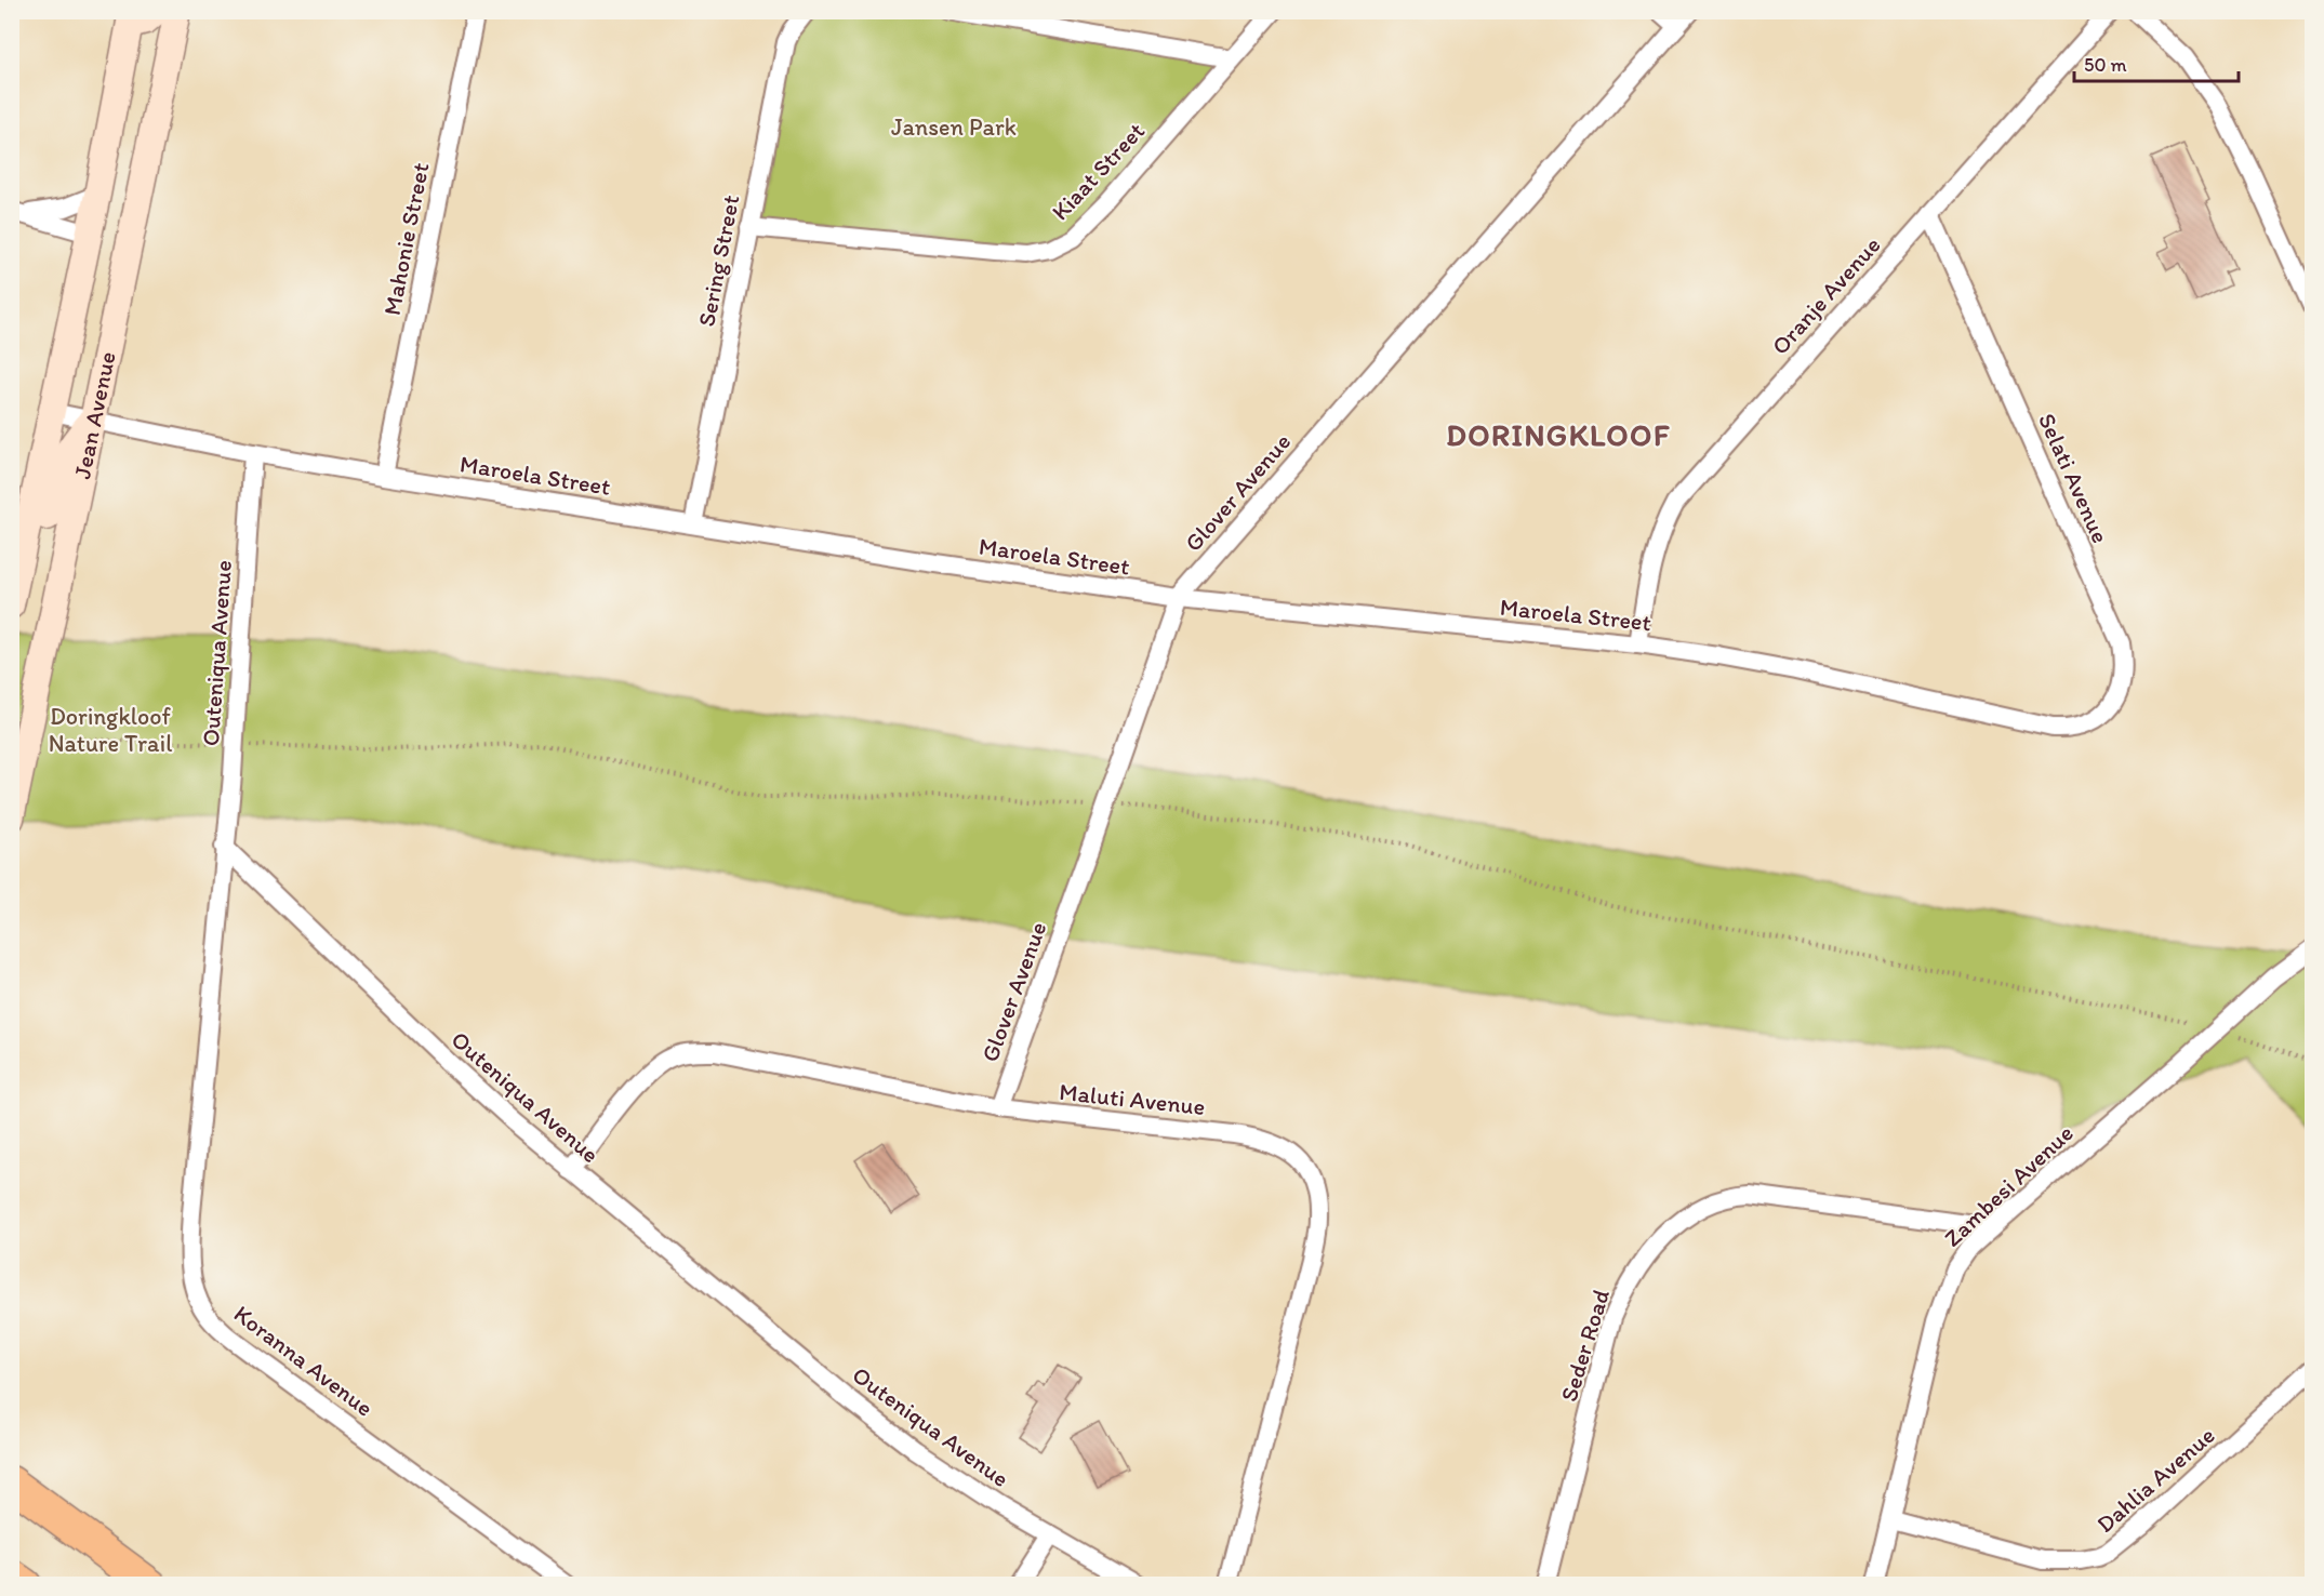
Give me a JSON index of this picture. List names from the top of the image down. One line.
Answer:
{"streets":{"main road":["Jean Avenue"],"street":["Kiaat Street","Mahonie Street","Sering Street","Oranje Avenue","Maroela Street","Selati Avenue","Glover Avenue","Outeniqua Avenue","Maluti Avenue","Zambesi Avenue","Seder Road","Koranna Avenue","Dahlia Avenue"]},"crossings":[["Kiaat Street","Sering Street"],["Mahonie Street","Maroela Street"],["Sering Street","Maroela Street"],["Oranje Avenue","Maroela Street"],["Oranje Avenue","Selati Avenue"],["Jean Avenue","Maroela Street"],["Maroela Street","Selati Avenue"],["Maroela Street","Glover Avenue"],["Maroela Street","Outeniqua Avenue"],["Glover Avenue","Maluti Avenue"],["Outeniqua Avenue","Maluti Avenue"],["Outeniqua Avenue","Koranna Avenue"],["Zambesi Avenue","Seder Road"],["Zambesi Avenue","Dahlia Avenue"]],"districts":["DORINGKLOOF"],"parks":["Jansen Park","Doringkloof Nature Trail"],"scale_bar":"50 m"}
